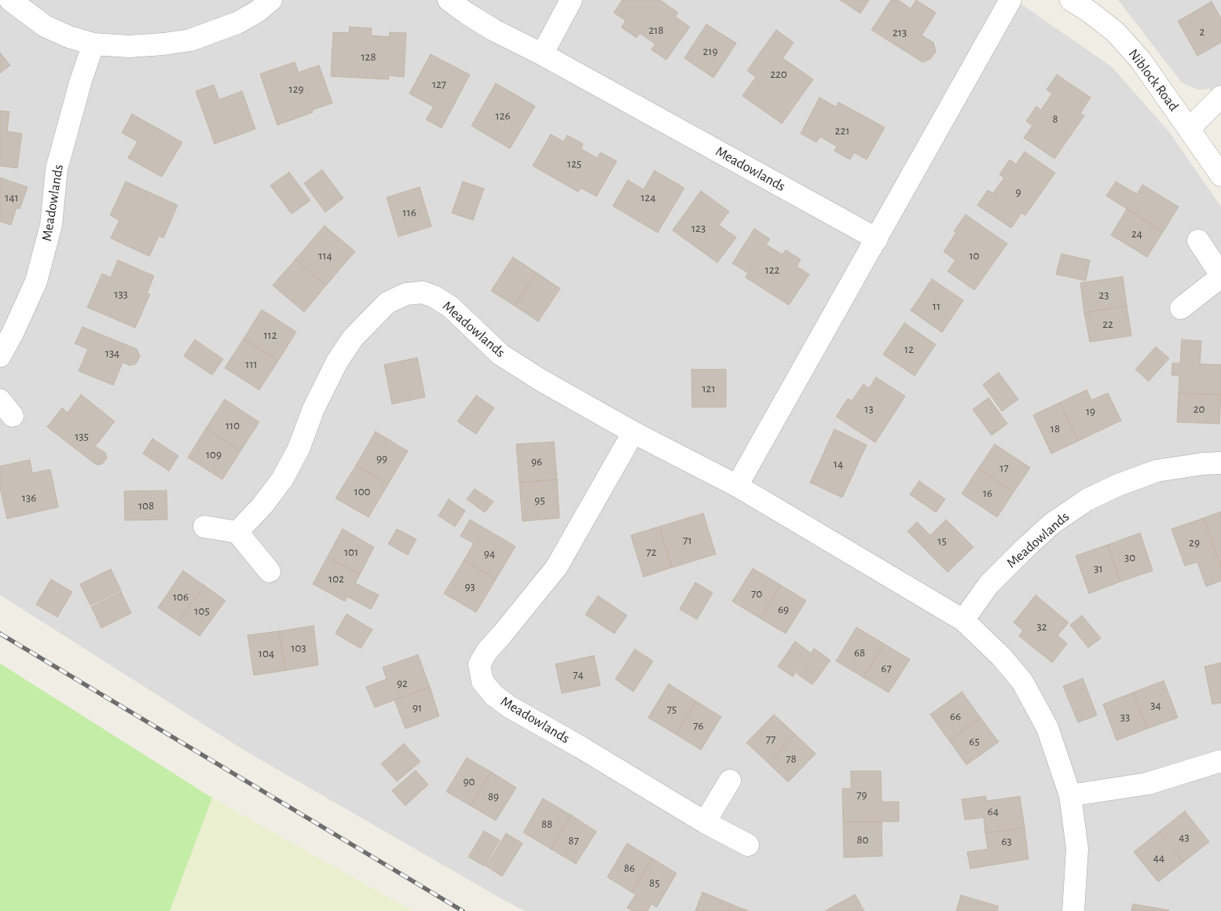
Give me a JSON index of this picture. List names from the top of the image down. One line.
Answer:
{"streets":{"street":["Niblock Road","Meadowlands"]},"house_numbers":["218","2","213","219","128","220","127","129","126","8","221","125","9","141","124","116","123","24","114","10","122","133","23","11","22","112","12","134","111","121","13","20","19","110","18","135","109","99","96","14","17","100","16","136","95","108","71","15","29","101","72","94","30","31","102","93","70","106","69","105","32","103","68","104","67","74","92","34","91","75","66","33","76","77","65","78","90","79","89","64","88","43","80","87","63","44","86","85"]}
